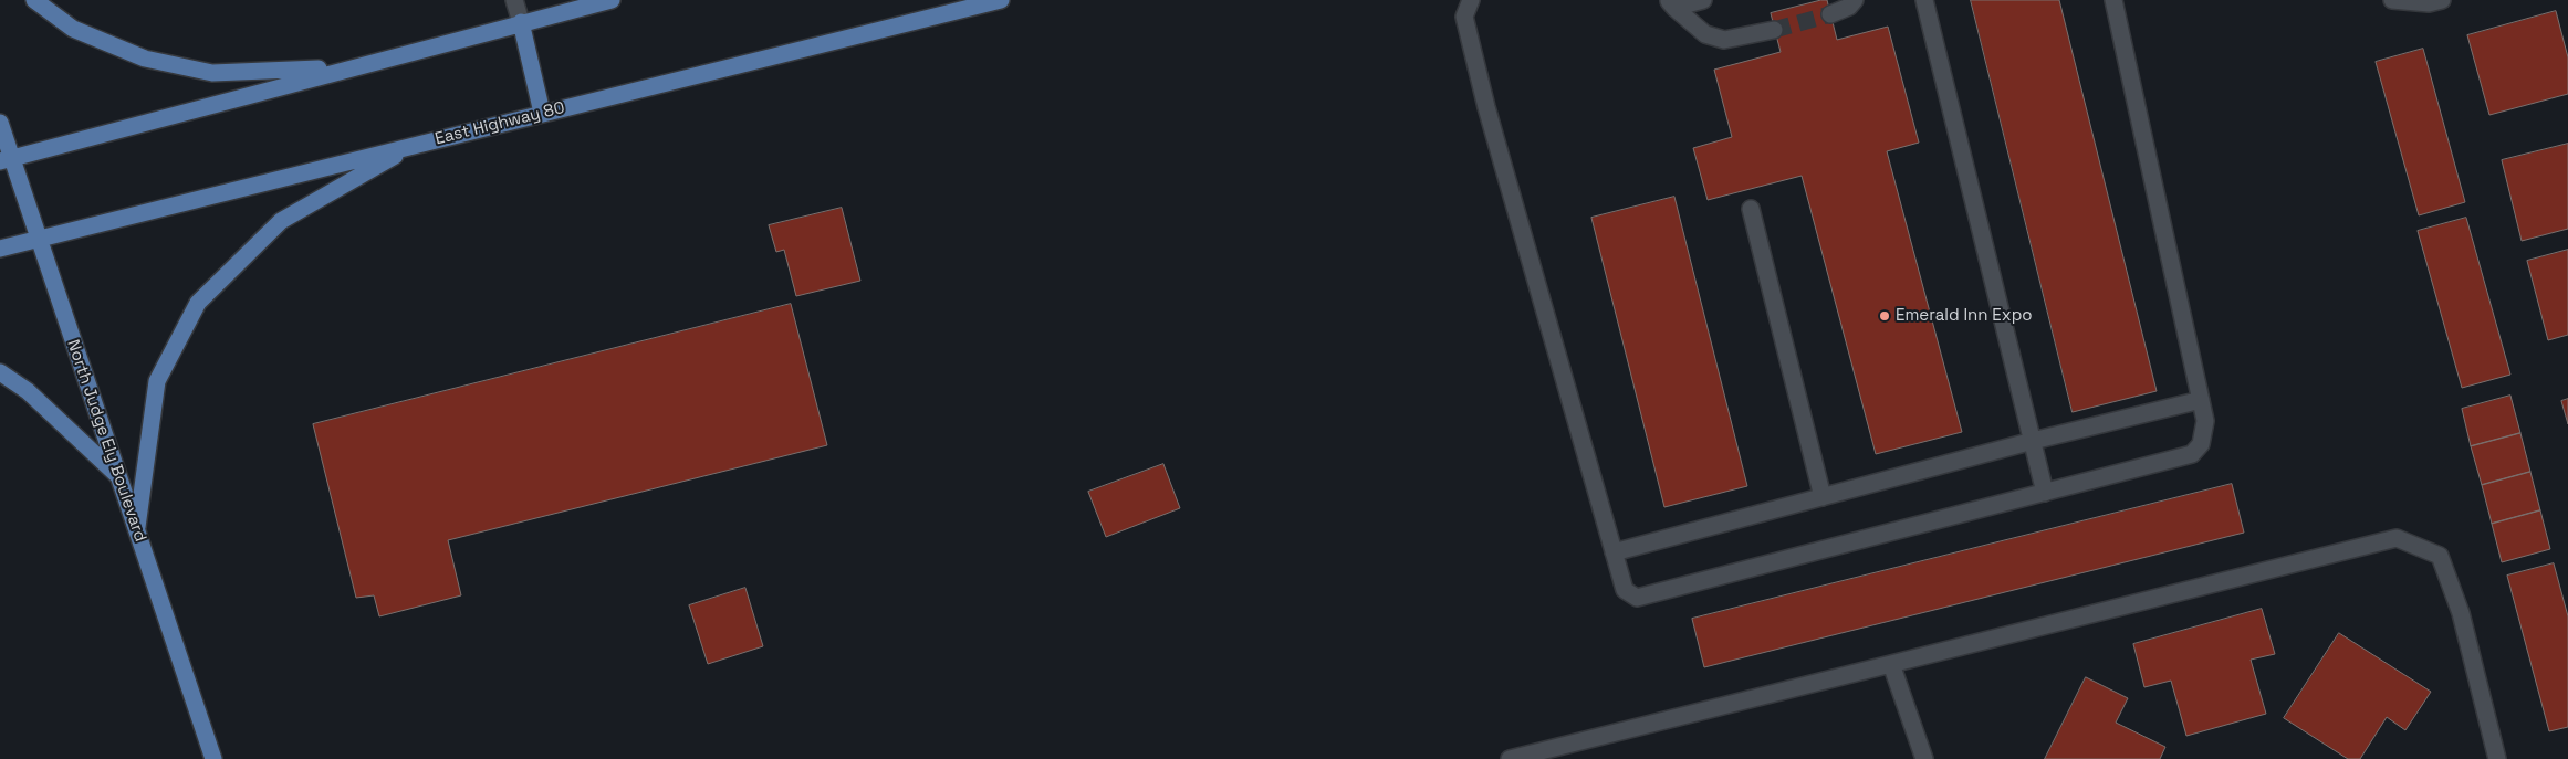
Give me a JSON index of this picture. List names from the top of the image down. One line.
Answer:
{"streets":{"main road":["East Highway 80","North Judge Ely Boulevard"]},"crossings":[["East Highway 80","North Judge Ely Boulevard"]],"places":["Emerald Inn Expo"]}
